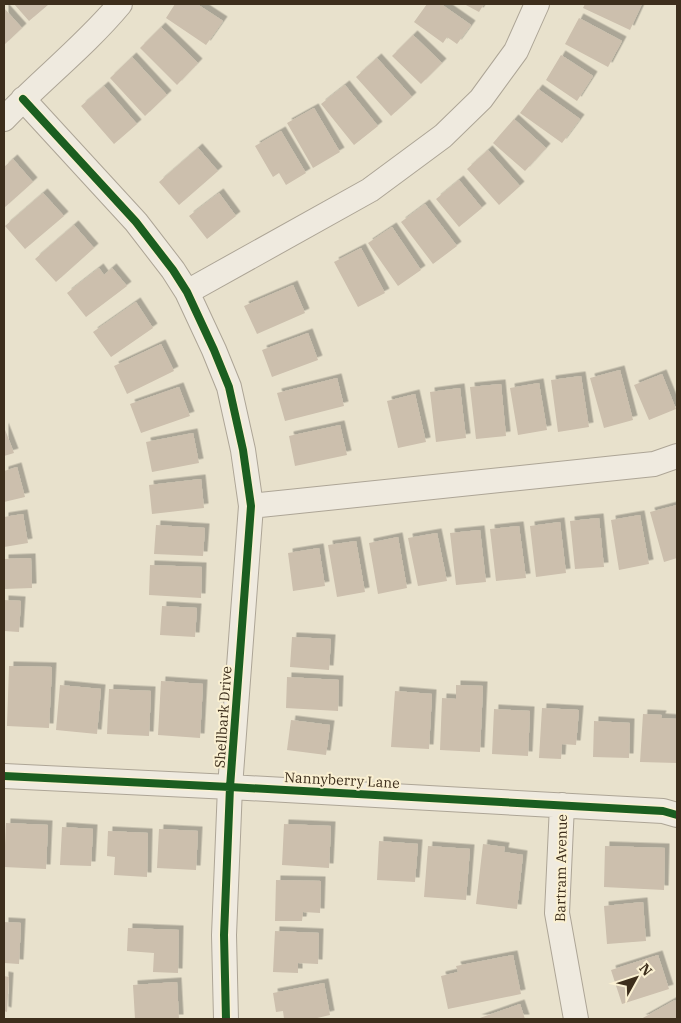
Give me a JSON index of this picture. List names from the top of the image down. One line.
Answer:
{"streets":{"street":["Shellbark Drive","Nannyberry Lane","Bartram Avenue"]},"crossings":[["Shellbark Drive","Nannyberry Lane"],["Nannyberry Lane","Bartram Avenue"]],"north":"top right"}
